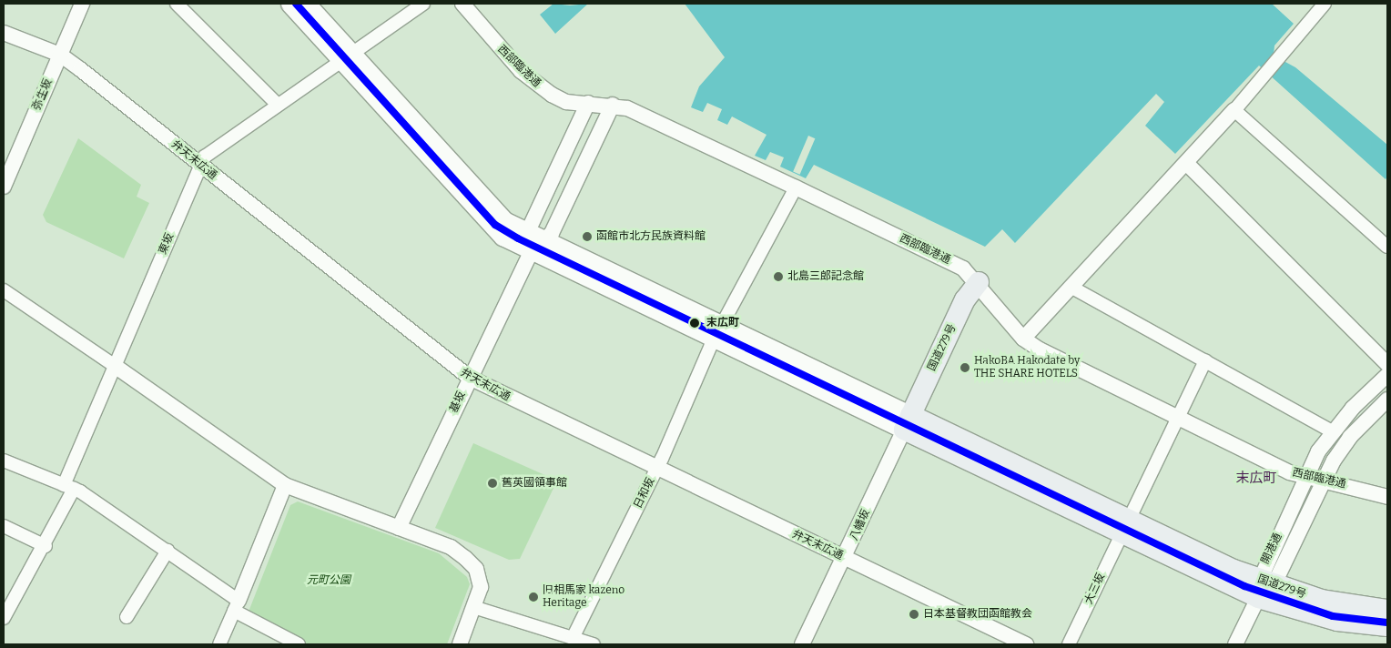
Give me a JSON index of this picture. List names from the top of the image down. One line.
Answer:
{"streets":{"highway":["国道279号"],"street":["西部臨港通","弥生坂","弁天末広通","東坂","基坂","日和坂","八幡坂","開港通","大三坂"]},"crossings":[["西部臨港通","国道279号"],["西部臨港通","日和坂"],["西部臨港通","開港通"],["西部臨港通","大三坂"],["弥生坂","弁天末広通"],["弁天末広通","東坂"],["弁天末広通","基坂"],["弁天末広通","日和坂"],["弁天末広通","八幡坂"],["国道279号","八幡坂"],["国道279号","開港通"],["国道279号","大三坂"]],"districts":["末広町"],"parks":["元町公園"],"places":["函館市北方民族資料館","北島三郎記念館","末広町","HakoBA Hakodate by THE SHARE HOTELS","舊英國領事館","旧相馬家 kazeno Heritage","日本基督教団函館教会"]}
